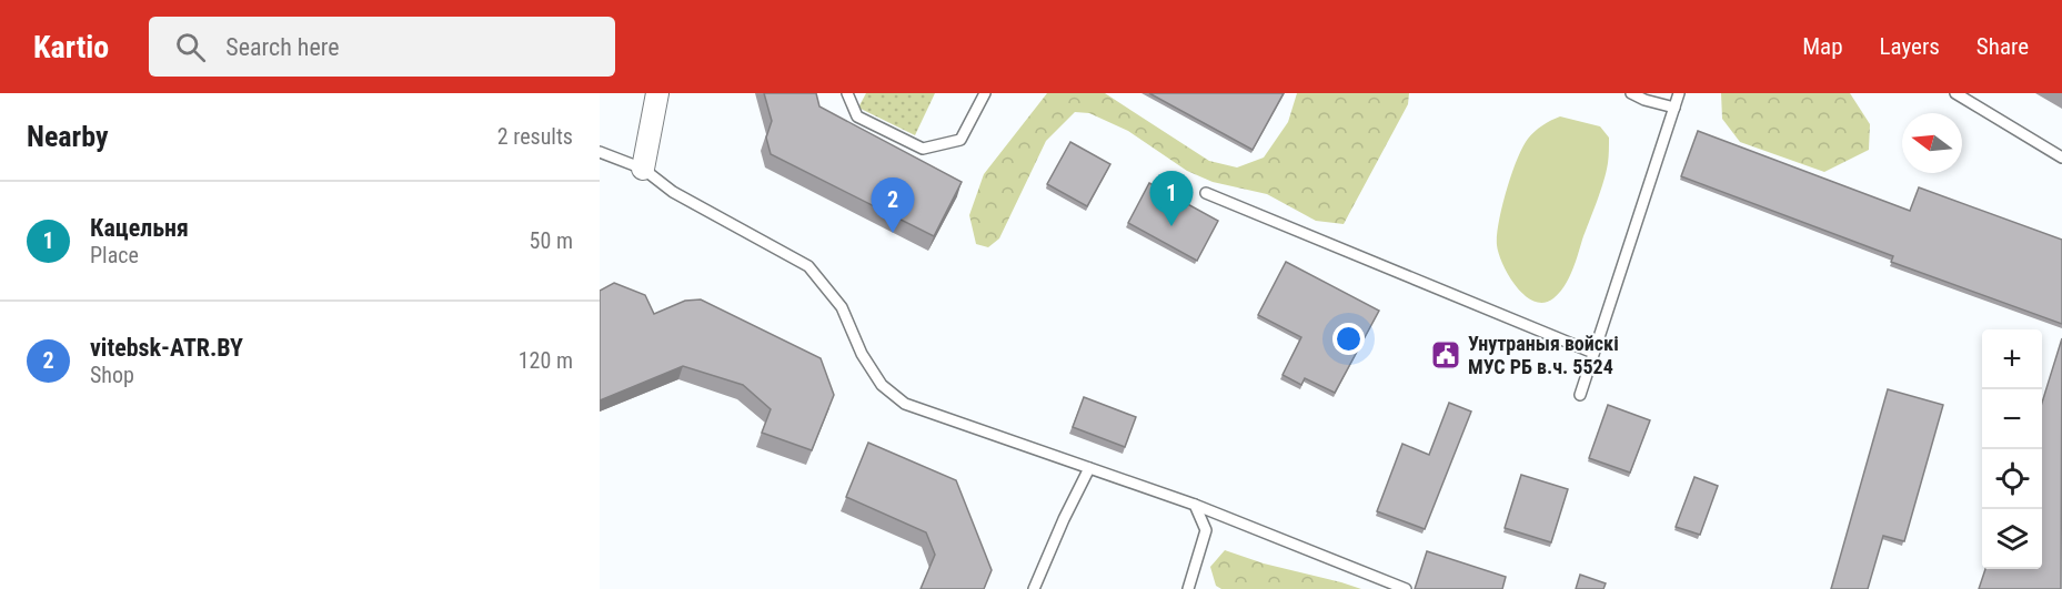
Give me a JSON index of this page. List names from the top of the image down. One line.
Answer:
{"places":{"public building":["Унутраныя войскі МУС РБ в.ч. 5524"]},"north":"left","page":{"header":"Kartio","search":"Search here","nav":["Map","Layers","Share"],"heading":["Nearby","2 results"],"pins":["1","2"],"list":[{"mark":"1","name":"Кацельня","note":"Place","value":"50 m"},{"mark":"2","name":"vitebsk-ATR.BY","note":"Shop","value":"120 m"}],"map_buttons":["+","−"]}}
